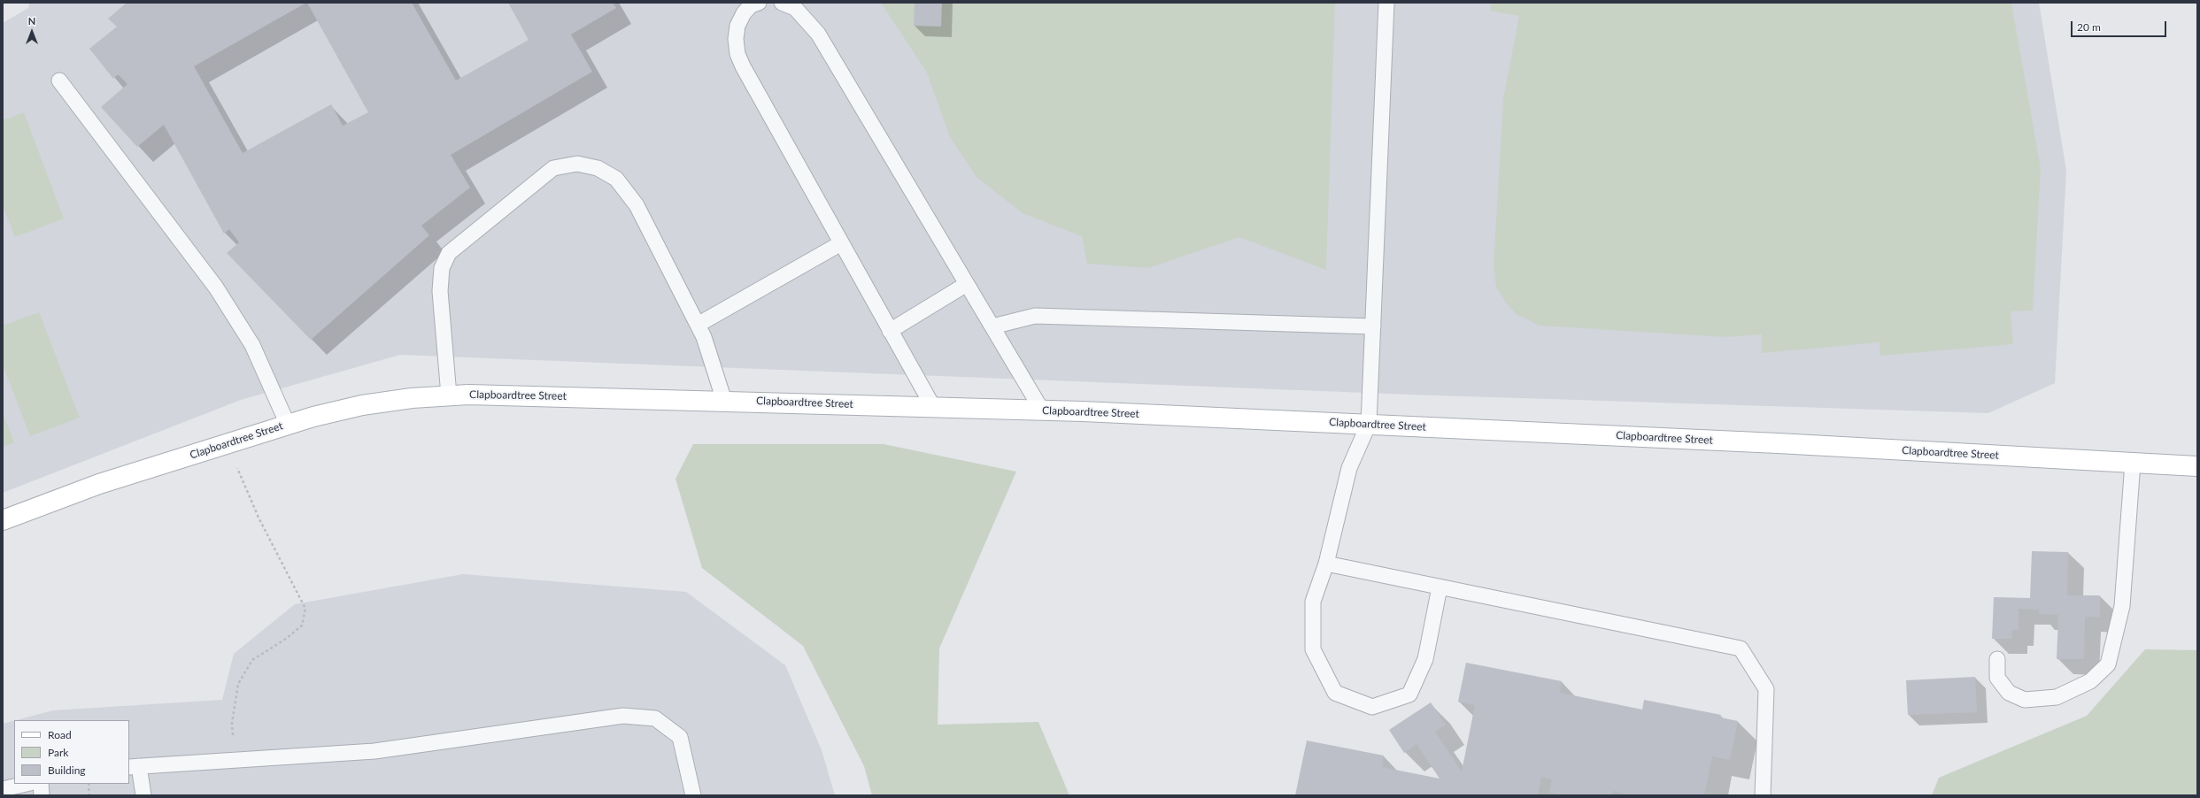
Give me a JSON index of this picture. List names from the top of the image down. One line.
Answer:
{"streets":{"main road":["Clapboardtree Street"]},"legend":["Road","Park","Building"],"scale_bar":"20 m","north":"top"}
